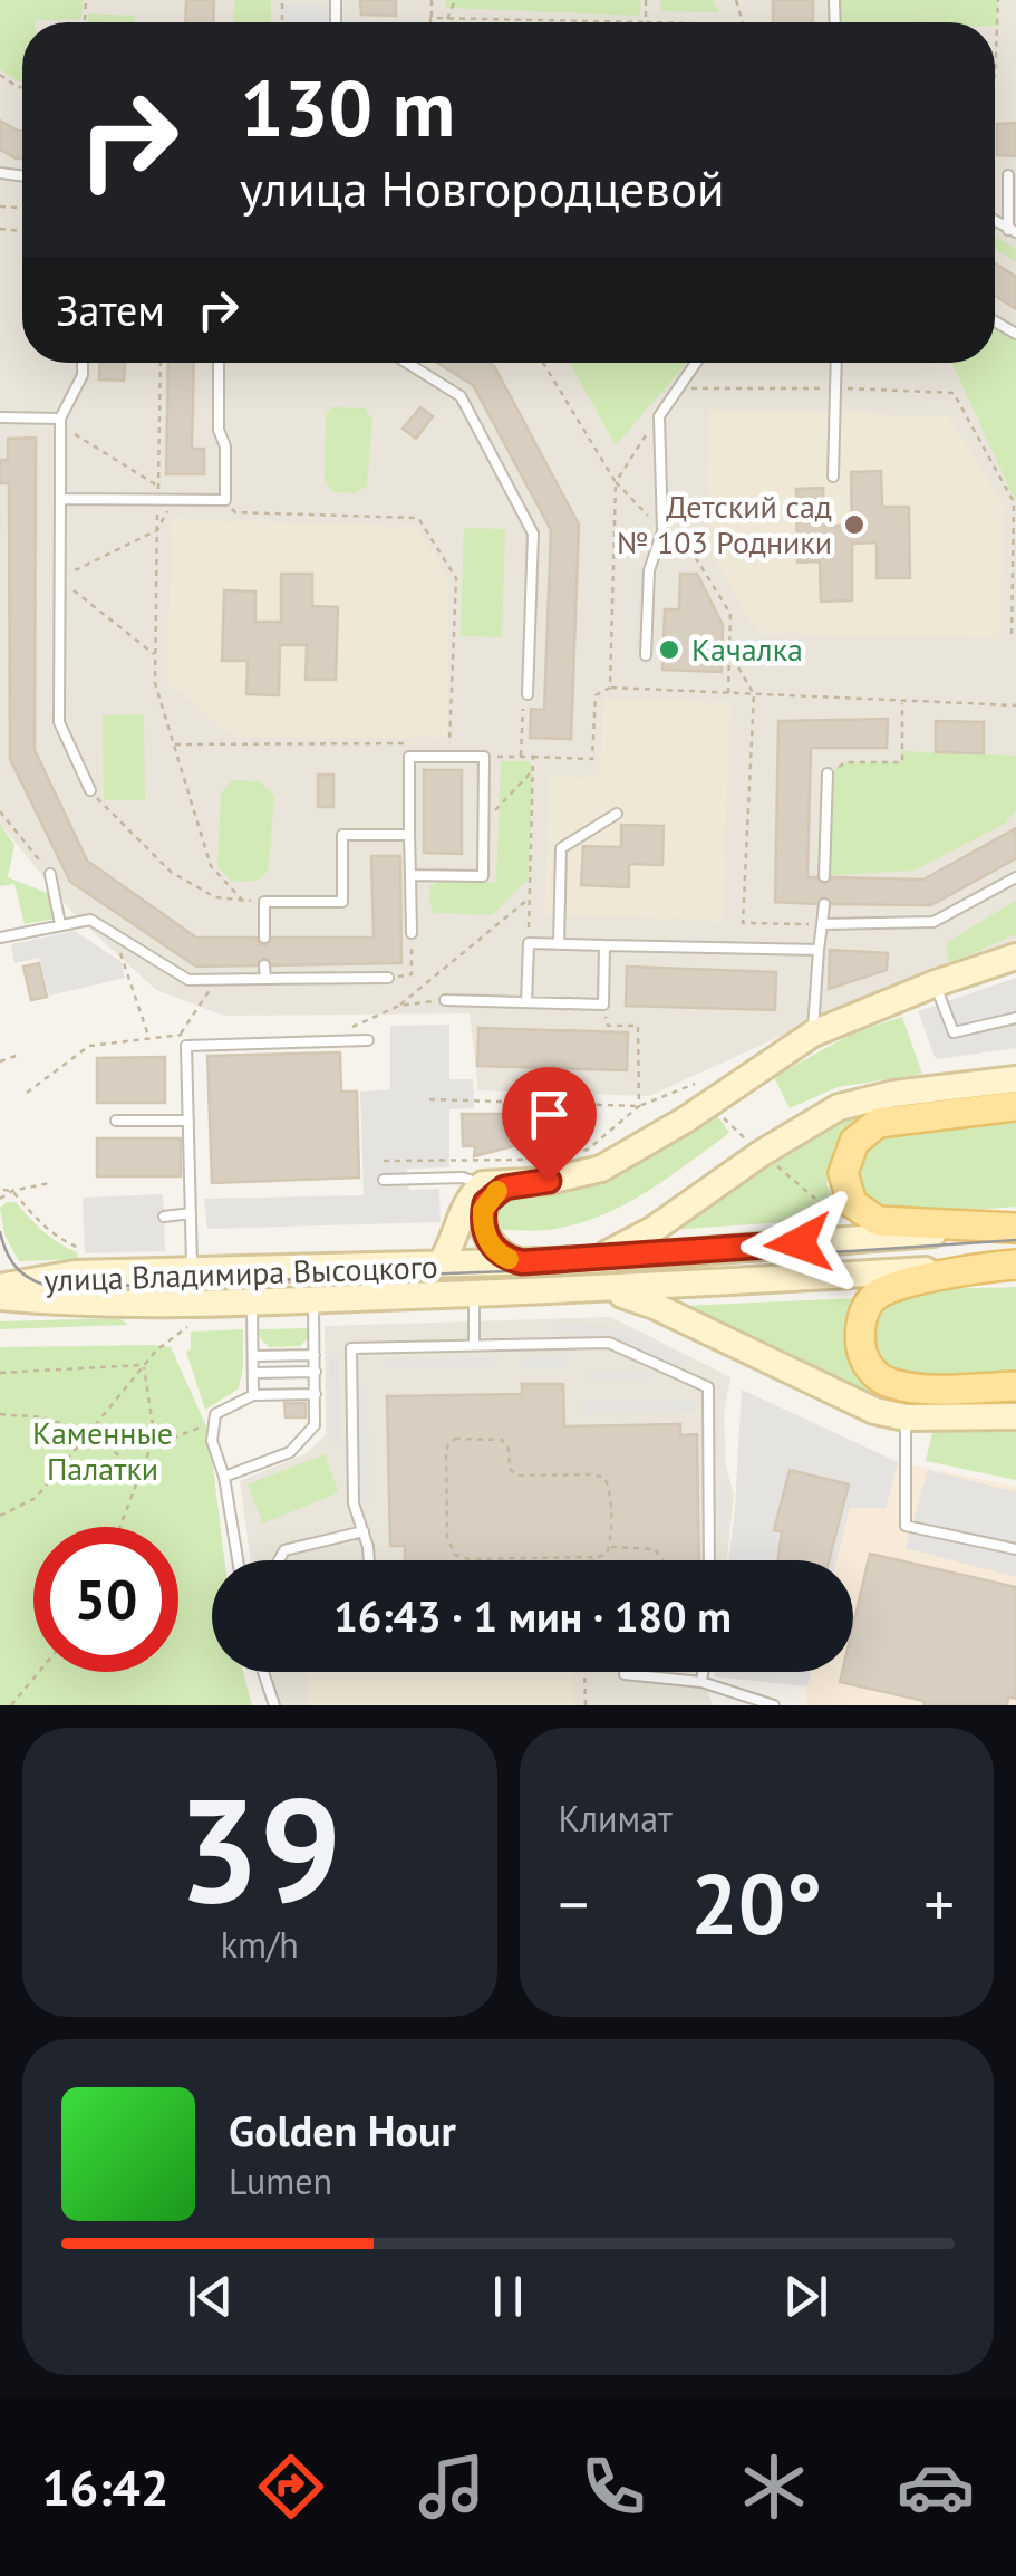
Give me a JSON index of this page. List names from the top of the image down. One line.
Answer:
{"streets":{"main road":["улица Владимира Высоцкого"]},"parks":["Каменные Палатки"],"places":["Детский сад № 103 Родники","Качалка"],"page":{"turn":["130 m","улица Новгородцевой"],"then":"Затем","limit":"50","trip":"16:43 · 1 мин · 180 m","tile":[["39","km/h"],"Климат"],"heat":["−","20°","+"],"song":["Golden Hour","Lumen"],"tabs":"16:42"}}
